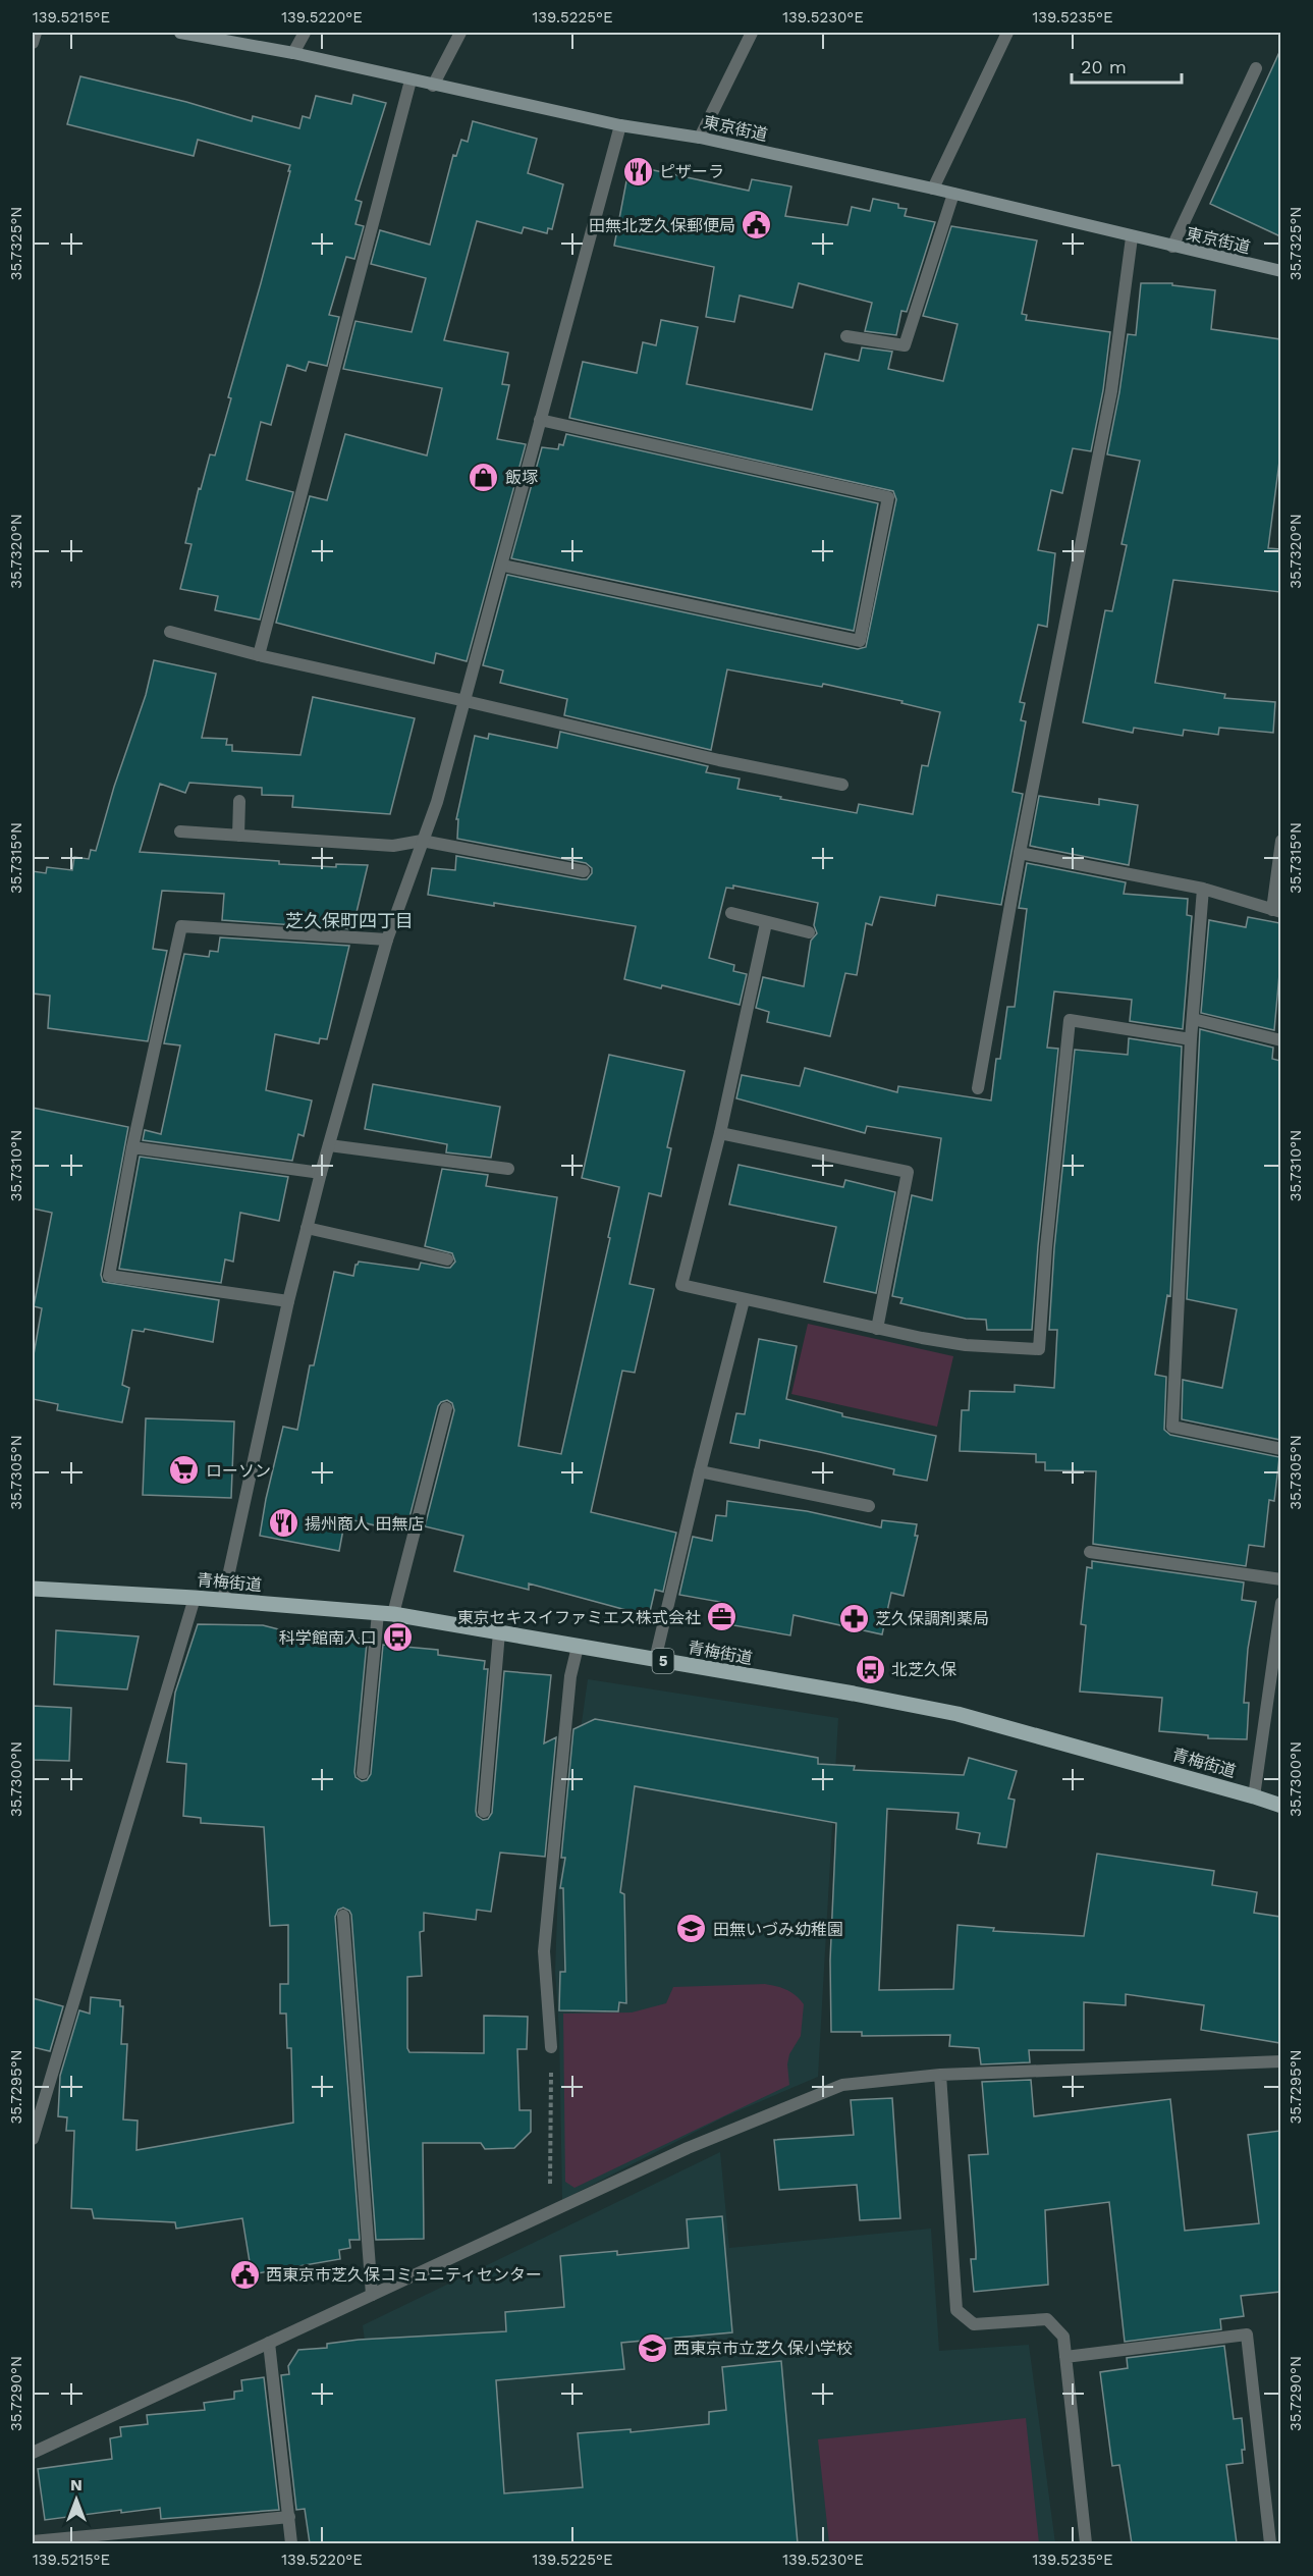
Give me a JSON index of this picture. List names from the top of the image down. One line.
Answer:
{"streets":{"main road":["青梅街道","5"],"street":["東京街道"]},"districts":["芝久保町四丁目"],"places":{"restaurant":["ピザーラ","揚州商人 田無店"],"public building":["田無北芝久保郵便局","西東京市芝久保コミュニティセンター"],"shop":["飯塚"],"supermarket":["ローソン"],"office":["東京セキスイファミエス株式会社"],"pharmacy":["芝久保調剤薬局"],"bus stop":["科学館南入口","北芝久保"],"school or university":["田無いづみ幼稚園","西東京市立芝久保小学校"]},"scale_bar":"20 m","north":"top","coordinates":["139.5215°E","139.5220°E","139.5225°E","139.5230°E","139.5235°E","35.7325°N","35.7320°N","35.7315°N","35.7310°N","35.7305°N","35.7300°N","35.7295°N","35.7290°N"]}
